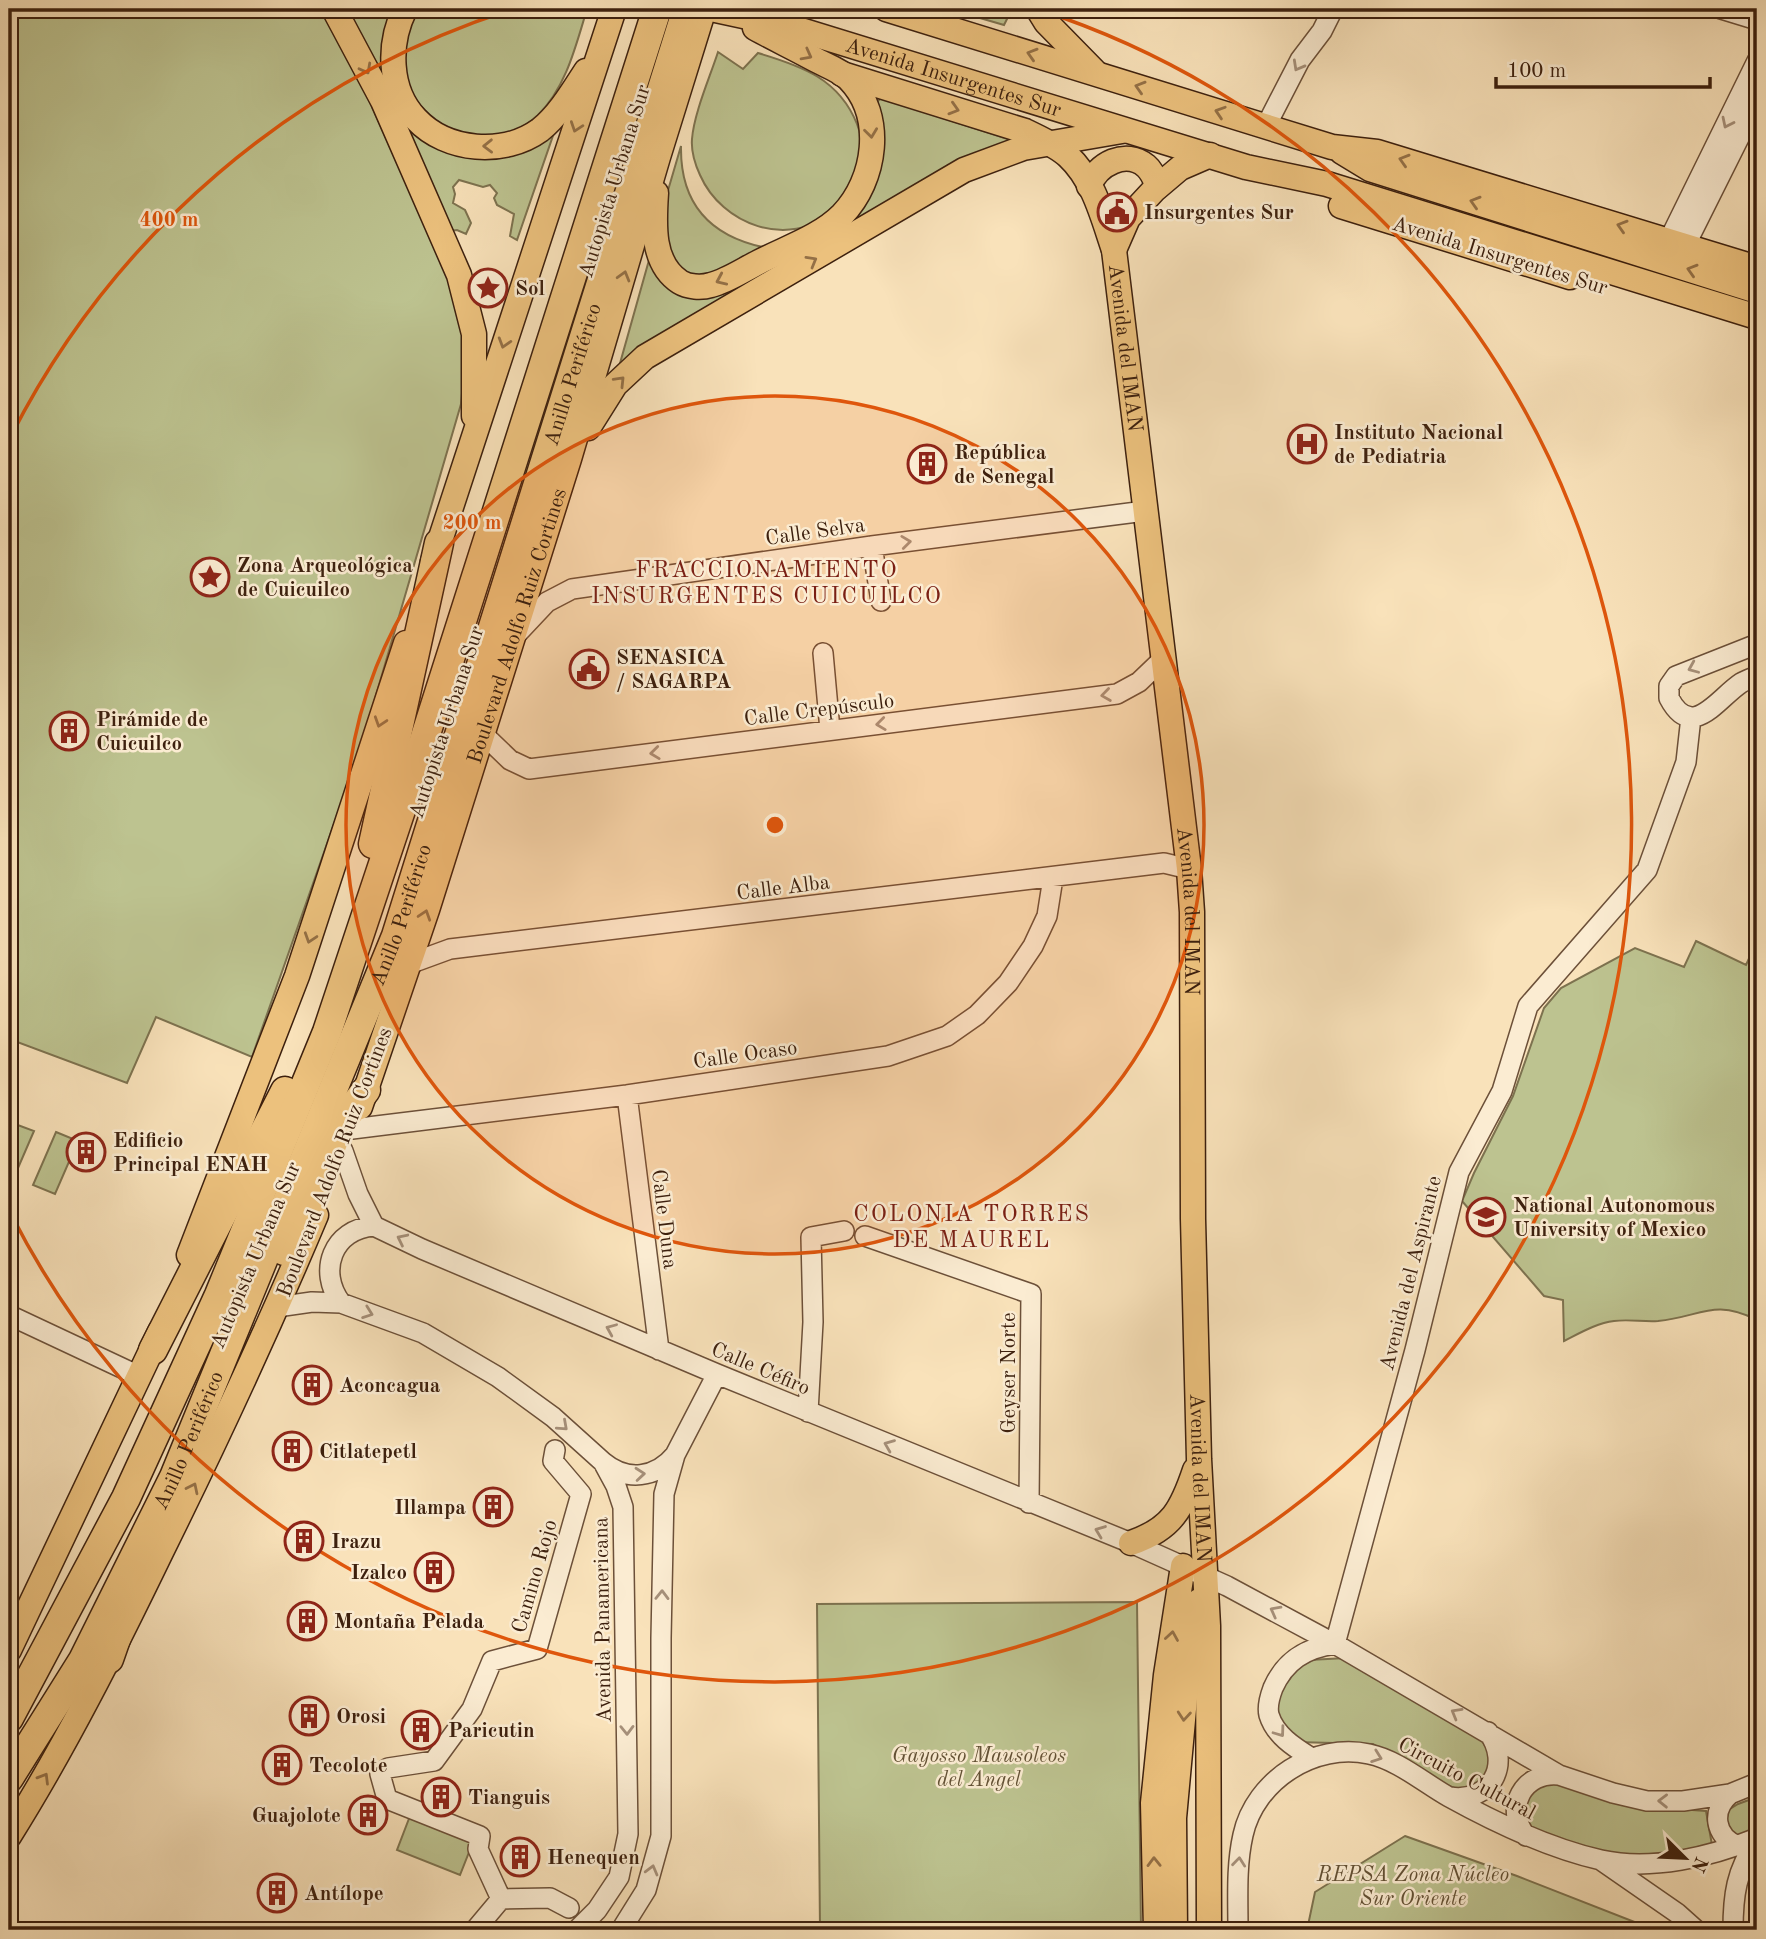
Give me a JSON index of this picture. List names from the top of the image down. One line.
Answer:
{"streets":{"highway":["Autopista Urbana Sur","Anillo Periférico"],"main road":["Avenida Insurgentes Sur","Avenida del IMAN","Boulevard Adolfo Ruiz Cortines"],"street":["Calle Selva","Calle Crepúsculo","Calle Alba","Calle Ocaso","Calle Duna","Avenida del Aspirante","Calle Céfiro","Geyser Norte","Camino Rojo","Avenida Panamericana","Circuito Cultural"]},"crossings":[["Avenida Insurgentes Sur","Autopista Urbana Sur"],["Avenida Insurgentes Sur","Avenida del IMAN"],["Avenida Insurgentes Sur","Anillo Periférico"],["Avenida Insurgentes Sur","Boulevard Adolfo Ruiz Cortines"],["Autopista Urbana Sur","Avenida del IMAN"],["Autopista Urbana Sur","Anillo Periférico"],["Autopista Urbana Sur","Boulevard Adolfo Ruiz Cortines"],["Avenida del IMAN","Anillo Periférico"],["Avenida del IMAN","Calle Selva"],["Avenida del IMAN","Boulevard Adolfo Ruiz Cortines"],["Avenida del IMAN","Calle Crepúsculo"],["Avenida del IMAN","Calle Alba"],["Avenida del IMAN","Calle Céfiro"],["Anillo Periférico","Boulevard Adolfo Ruiz Cortines"],["Calle Selva","Boulevard Adolfo Ruiz Cortines"],["Boulevard Adolfo Ruiz Cortines","Calle Crepúsculo"],["Boulevard Adolfo Ruiz Cortines","Calle Alba"],["Boulevard Adolfo Ruiz Cortines","Calle Ocaso"],["Boulevard Adolfo Ruiz Cortines","Avenida Panamericana"],["Calle Alba","Calle Ocaso"],["Calle Ocaso","Calle Duna"],["Calle Duna","Calle Céfiro"],["Calle Céfiro","Geyser Norte"]],"one_way":["Calle Selva","Calle Crepúsculo","Calle Céfiro","Avenida Panamericana"],"districts":["FRACCIONAMIENTO INSURGENTES CUICUILCO","COLONIA TORRES DE MAUREL"],"parks":["Gayosso Mausoleos del Angel","REPSA Zona Núcleo Sur Oriente"],"places":{"public building":["Insurgentes Sur","SENASICA / SAGARPA"],"place":["Sol","Zona Arqueológica de Cuicuilco"],"hospital":["Instituto Nacional de Pediatria"],"building":["República de Senegal","Pirámide de Cuicuilco","Edificio Principal ENAH","Aconcagua","Citlatepetl","Illampa","Irazu","Izalco","Montaña Pelada","Orosi","Paricutin","Tecolote","Tianguis","Guajolote","Henequen","Antílope"],"school or university":["National Autonomous University of Mexico"]},"scale_bar":"100 m","north":"bottom right","rings":["400 m","200 m"]}
